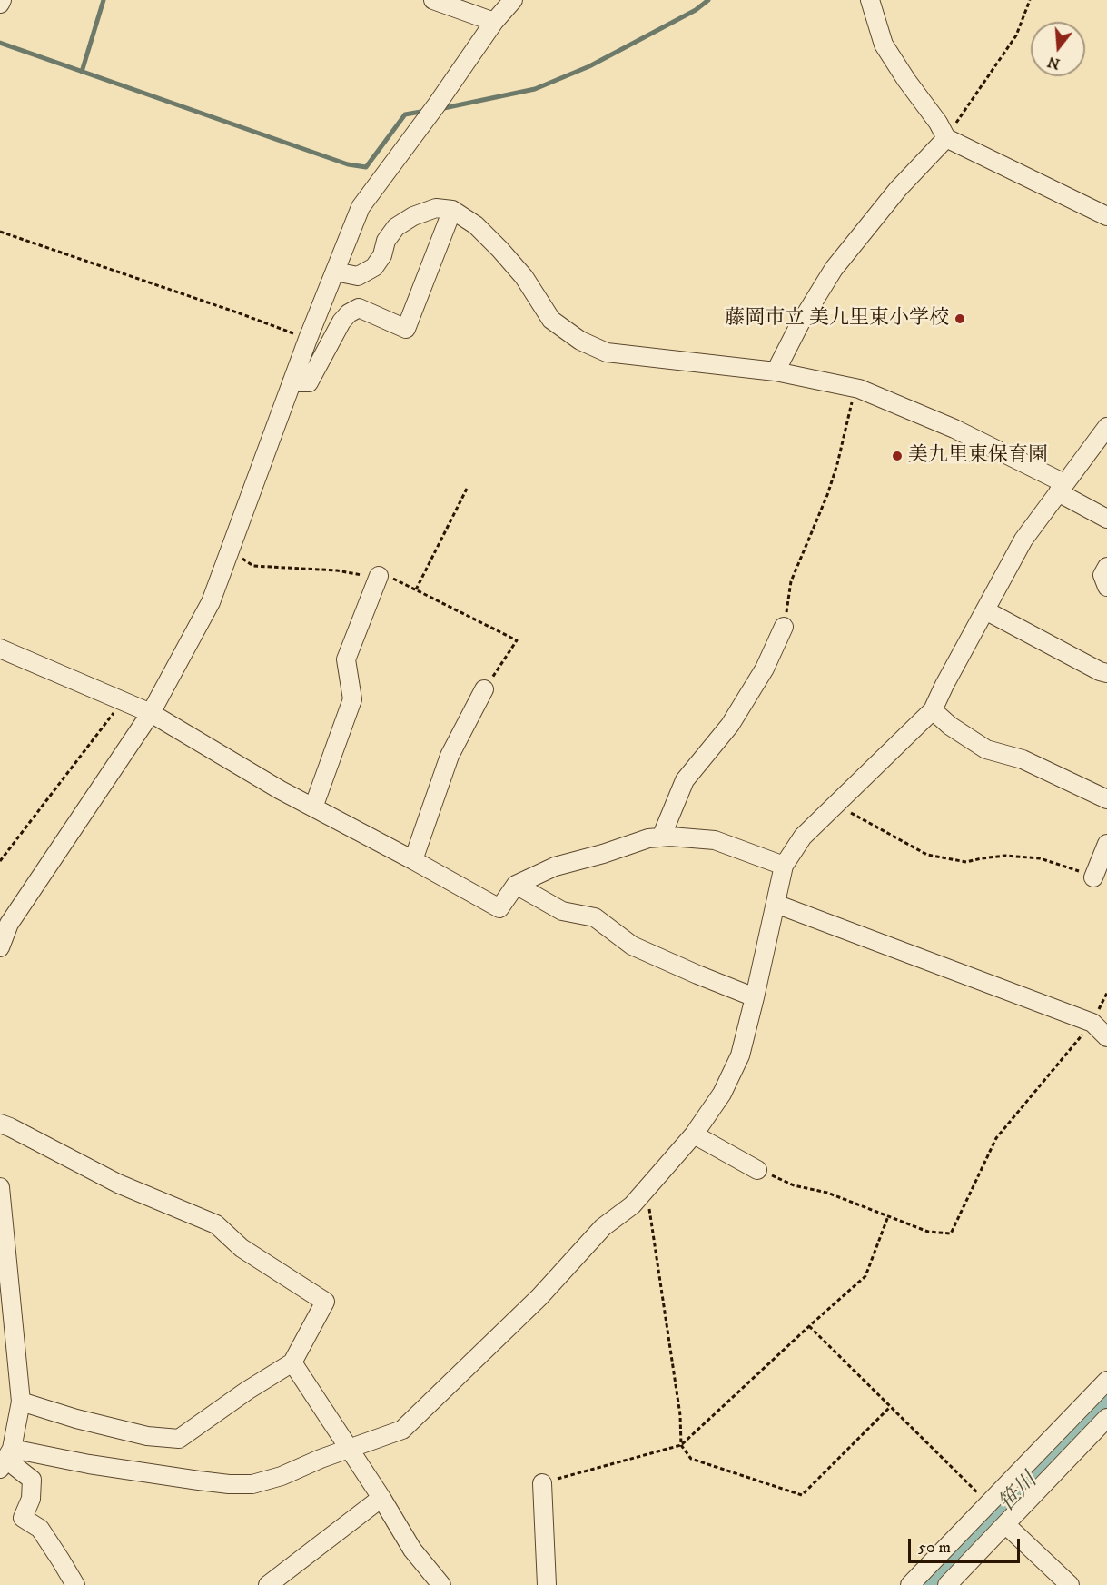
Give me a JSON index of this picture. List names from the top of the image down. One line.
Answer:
{"water":["笹川"],"places":["藤岡市立 美九里東小学校","美九里東保育園"],"scale_bar":"50 m","north":"bottom"}
